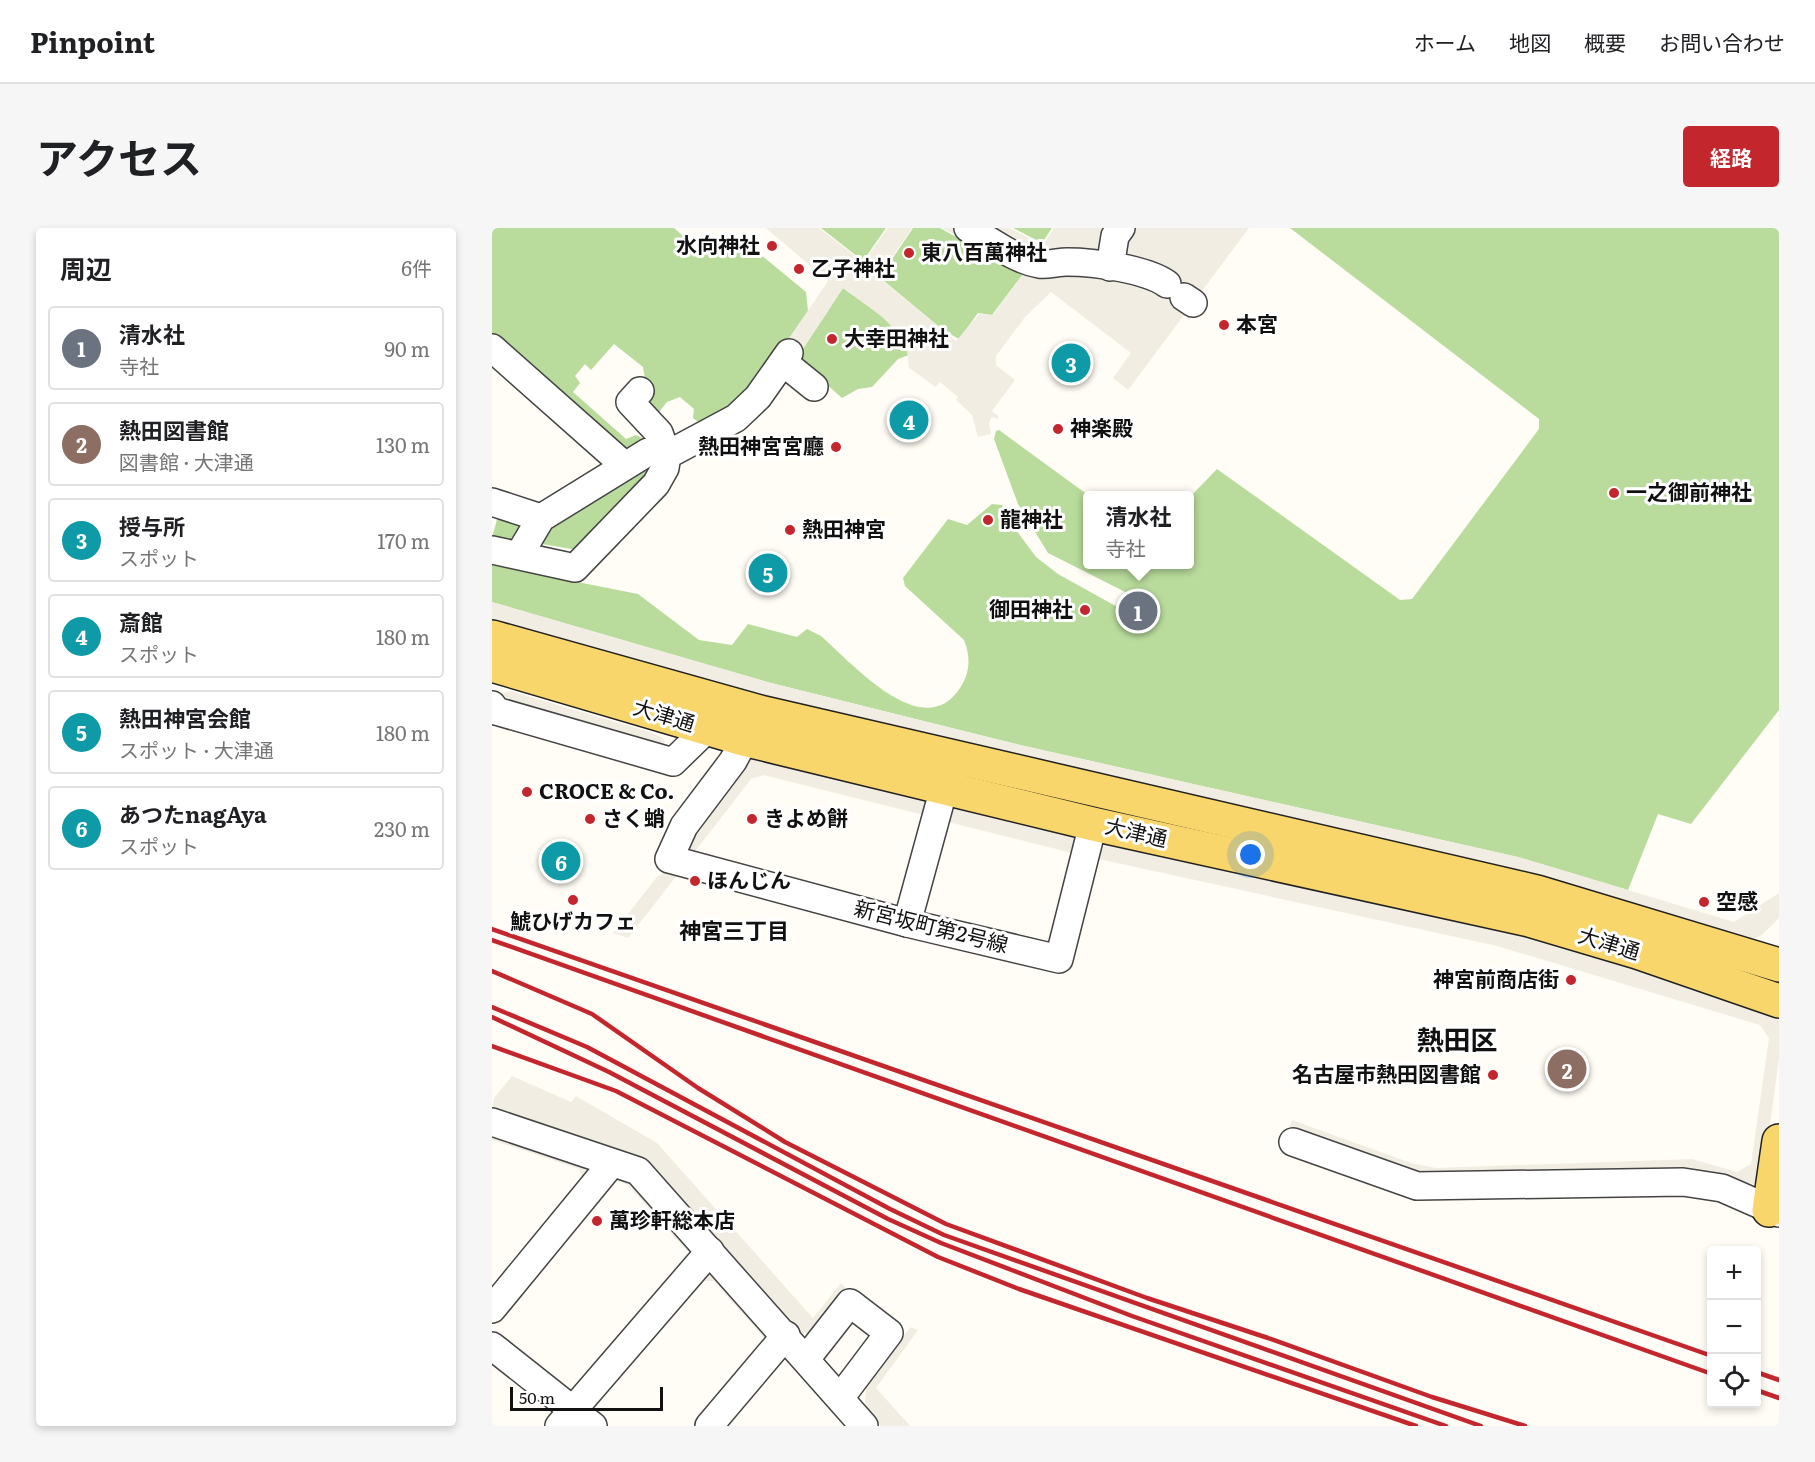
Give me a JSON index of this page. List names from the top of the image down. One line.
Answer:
{"streets":{"main road":["大津通"],"street":["新宮坂町第2号線"]},"crossings":[["大津通","新宮坂町第2号線"]],"districts":["神宮三丁目","熱田区"],"places":["水向神社","東八百萬神社","乙子神社","本宮","大幸田神社","神楽殿","熱田神宮宮廳","一之御前神社","龍神社","熱田神宮","御田神社","CROCE & Co.","さく蛸","きよめ餅","ほんじん","鯱ひげカフェ","空感","神宮前商店街","名古屋市熱田図書館","萬珍軒総本店"],"scale_bar":"50 m","page":{"header":"Pinpoint","nav":["ホーム","地図","概要","お問い合わせ"],"title":"アクセス","buttons":"経路","heading":["周辺","6件"],"list":[{"mark":"1","name":"清水社","note":"寺社","value":"90 m"},{"mark":"2","name":"熱田図書館","note":"図書館 · 大津通","value":"130 m"},{"mark":"3","name":"授与所","note":"スポット","value":"170 m"},{"mark":"4","name":"斎館","note":"スポット","value":"180 m"},{"mark":"5","name":"熱田神宮会館","note":"スポット · 大津通","value":"180 m"},{"mark":"6","name":"あつたnagAya","note":"スポット","value":"230 m"}],"pins":["3","4","5","1","6","2"],"popup":["清水社","寺社"],"map_buttons":["+","−"],"scale":"50 m"}}
